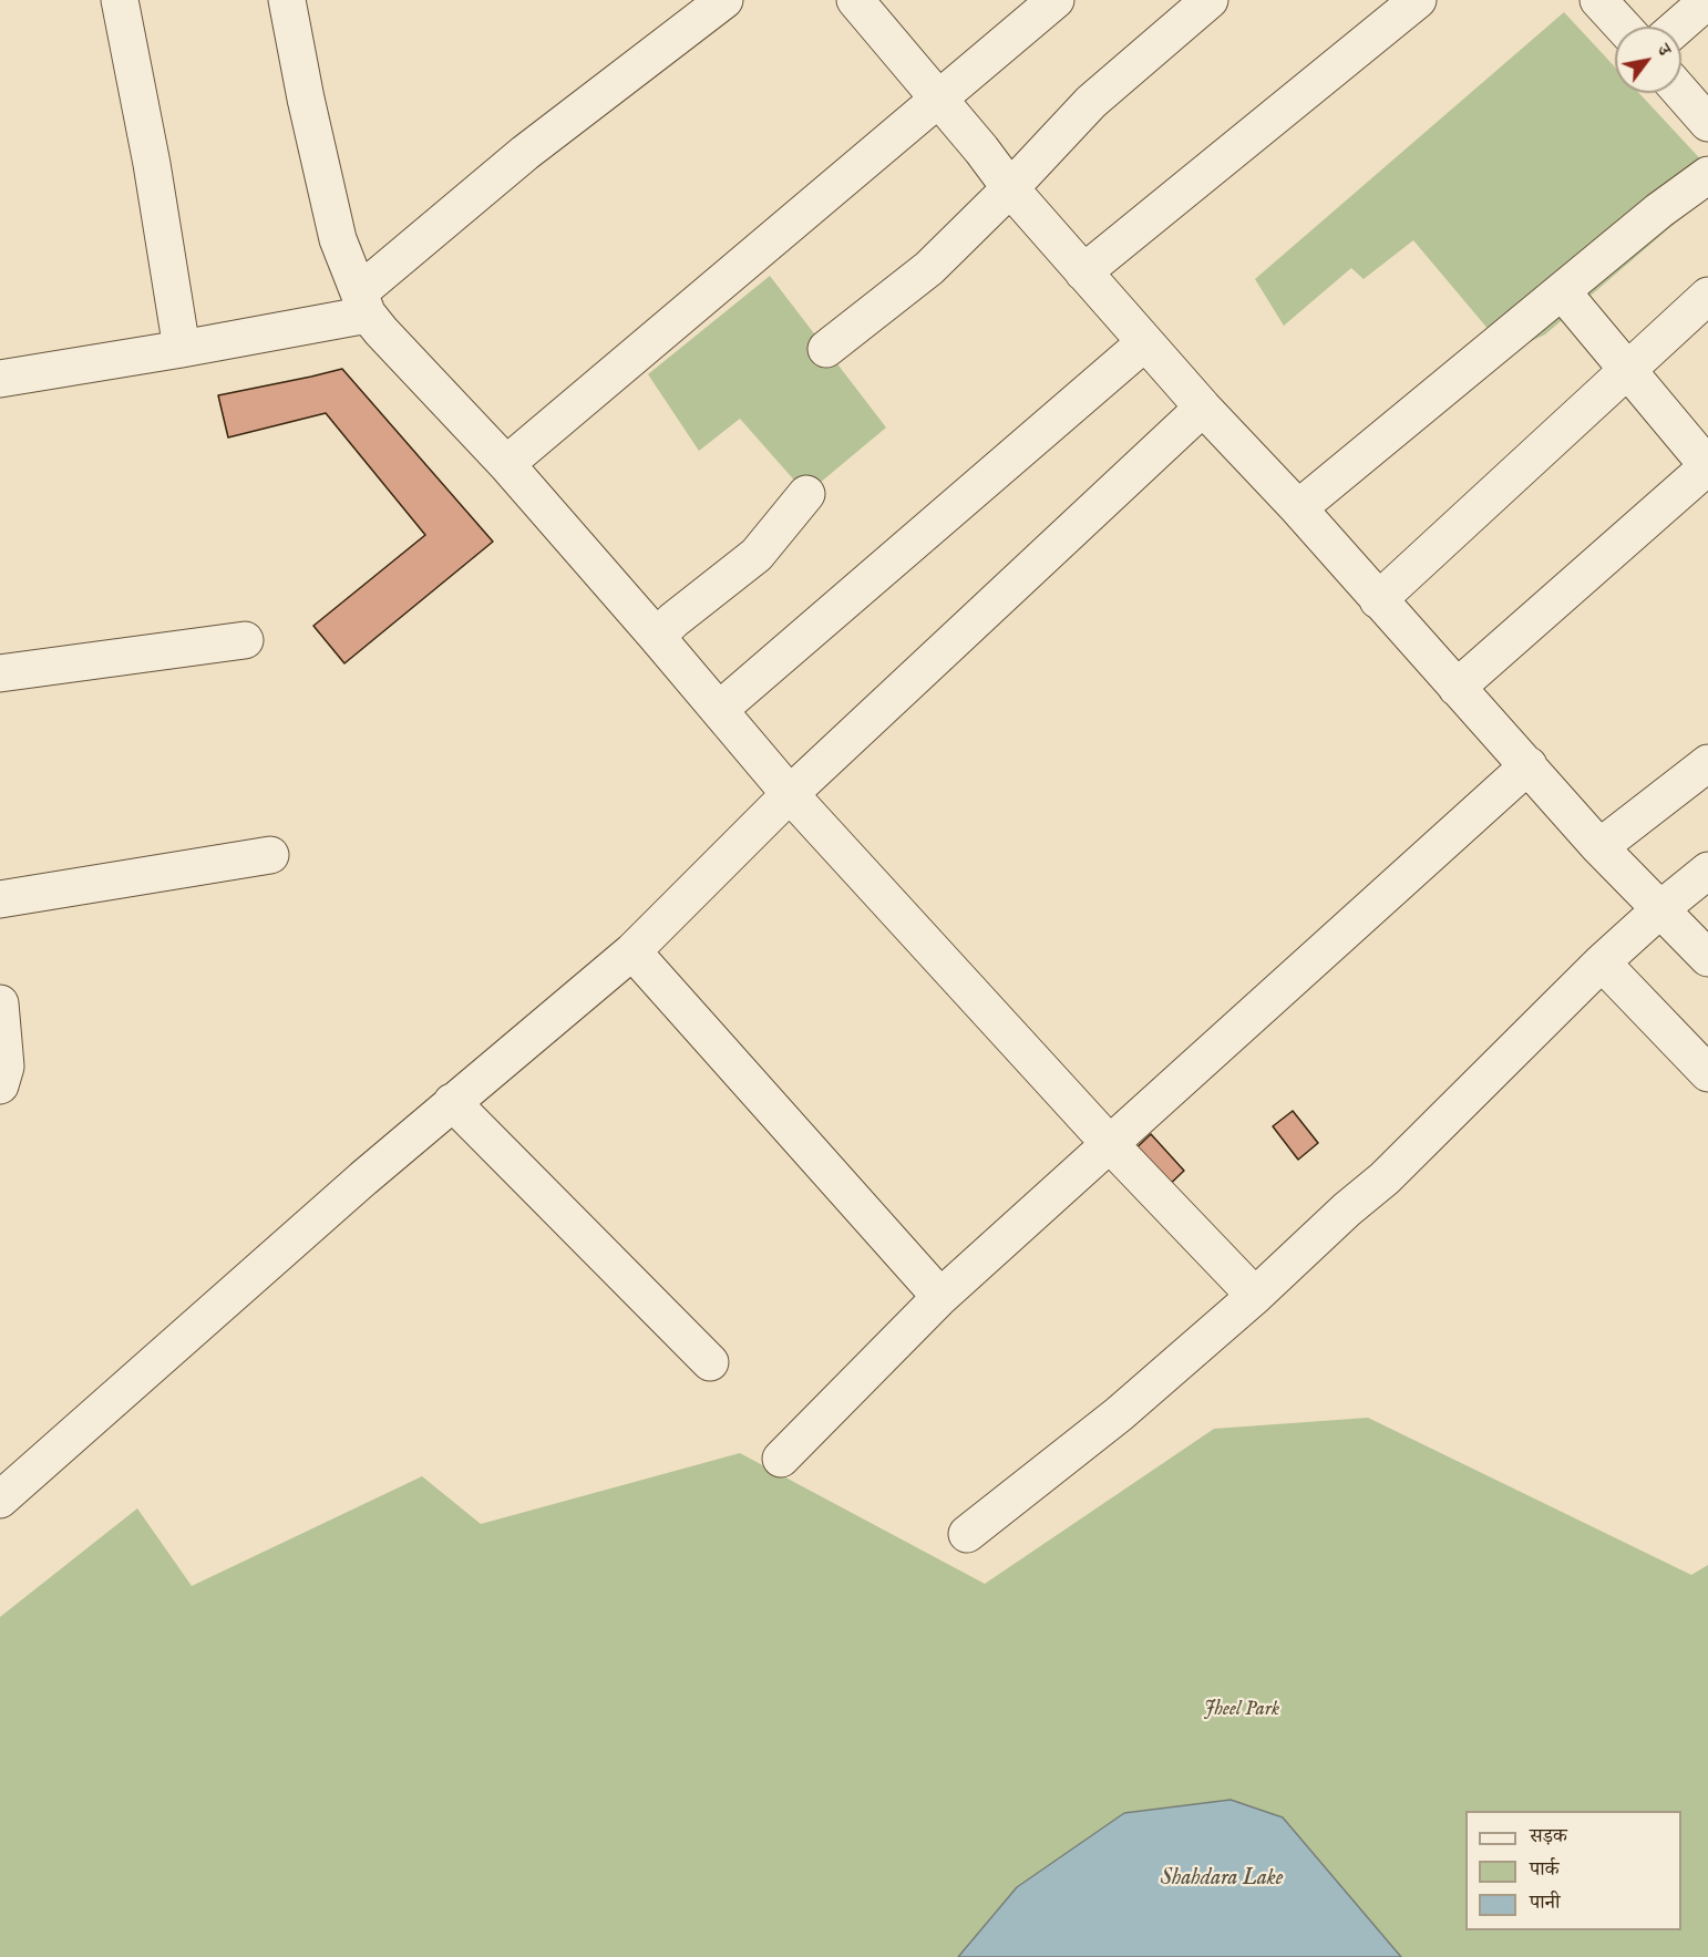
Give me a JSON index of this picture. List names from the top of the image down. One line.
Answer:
{"water":["Shahdara Lake"],"parks":["Jheel Park"],"legend":["सड़क","पार्क","पानी"],"north":"top right"}
